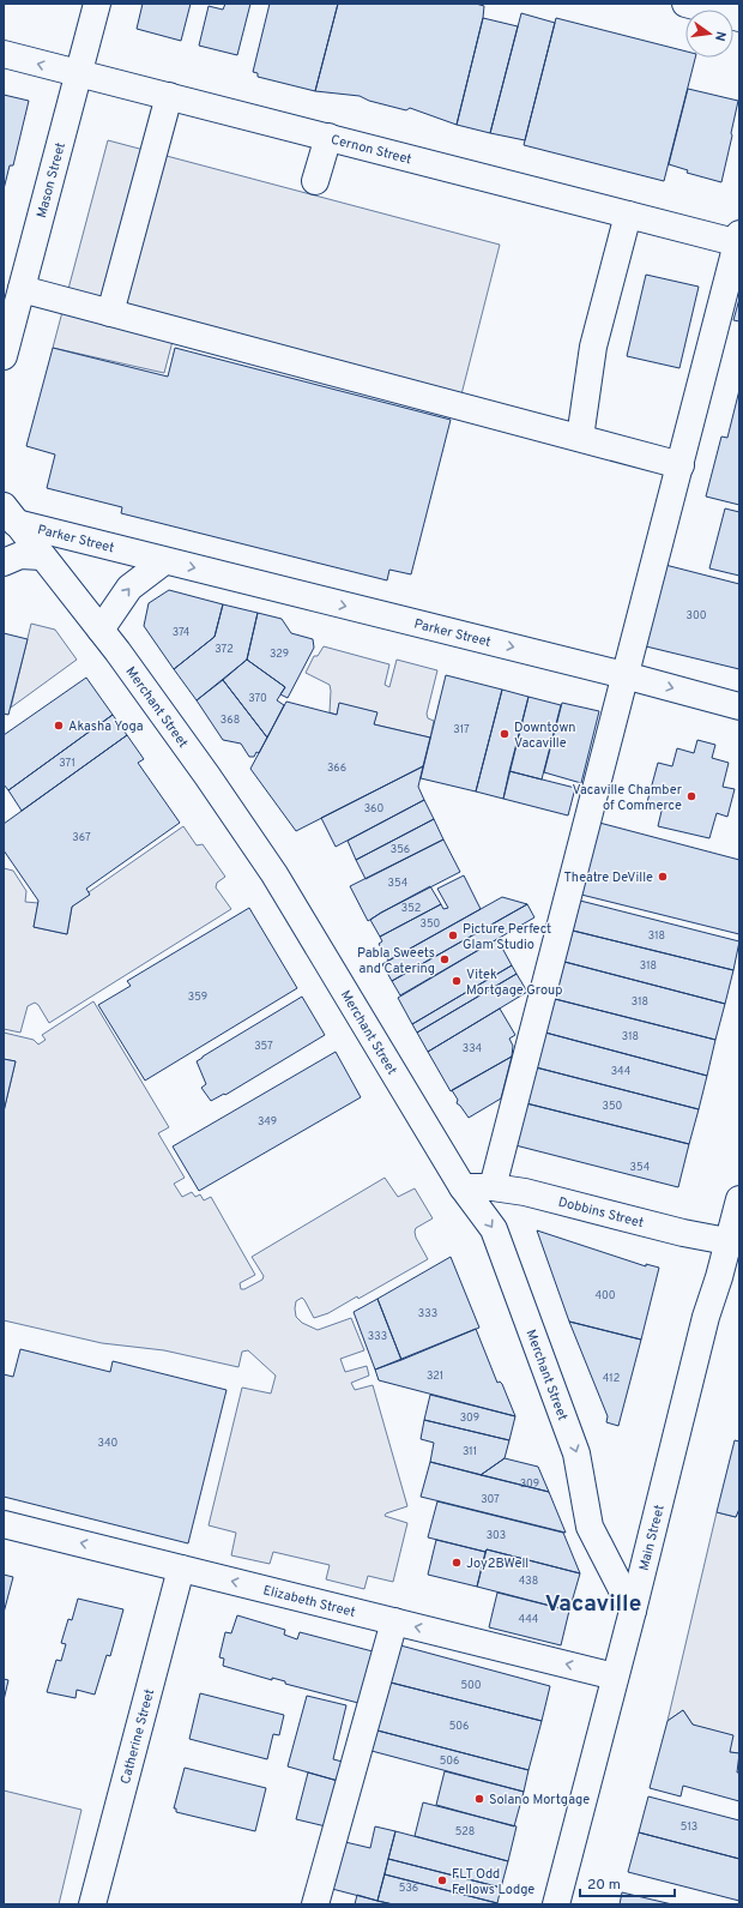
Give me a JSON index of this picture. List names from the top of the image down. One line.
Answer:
{"streets":{"street":["Cernon Street","Mason Street","Parker Street","Merchant Street","Dobbins Street","Main Street","Elizabeth Street","Catherine Street"]},"crossings":[["Cernon Street","Mason Street"],["Parker Street","Merchant Street"],["Merchant Street","Dobbins Street"],["Merchant Street","Main Street"],["Dobbins Street","Main Street"],["Main Street","Elizabeth Street"],["Elizabeth Street","Catherine Street"]],"one_way":["Merchant Street","Elizabeth Street"],"districts":["Vacaville"],"places":["Akasha Yoga","Downtown Vacaville","Vacaville Chamber of Commerce","Theatre DeVille","Picture Perfect Glam Studio","Pabla Sweets and Catering","Vitek Mortgage Group","Joy2BWell","Solano Mortgage","FLT Odd Fellows Lodge"],"house_numbers":["300","374","372","329","370","368","317","371","366","360","367","356","354","352","350","318","318","359","318","318","357","334","344","350","349","354","400","333","333","321","412","309","340","311","309","307","303","438","444","500","506","506","513","528","536"],"scale_bar":"20 m","north":"right"}
